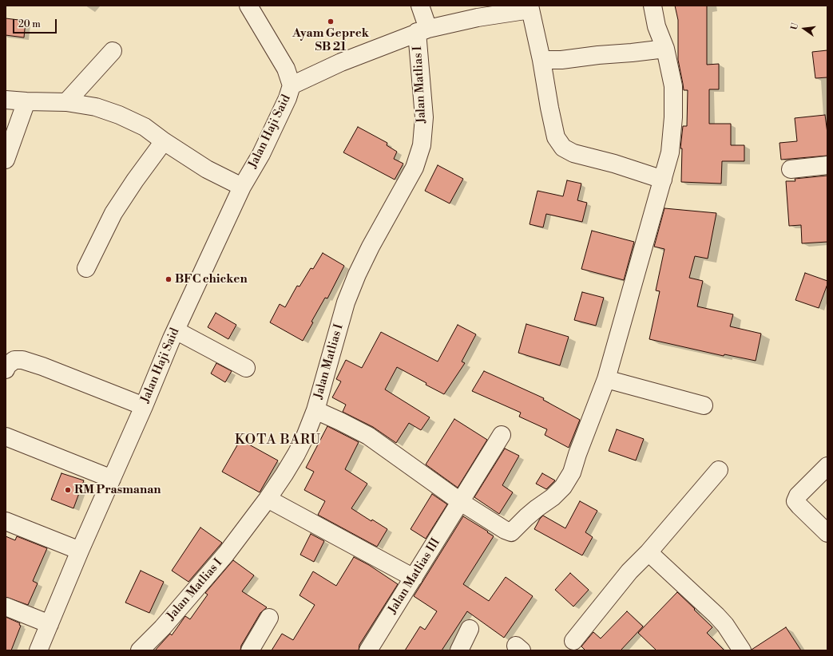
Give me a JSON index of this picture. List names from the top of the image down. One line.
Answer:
{"streets":{"street":["Jalan Matlias I","Jalan Haji Said","Jalan Matlias III"]},"crossings":[["Jalan Matlias I","Jalan Haji Said"]],"districts":["KOTA BARU"],"places":["Ayam Geprek SB 21","BFC chicken","RM Prasmanan"],"scale_bar":"20 m","north":"left"}
